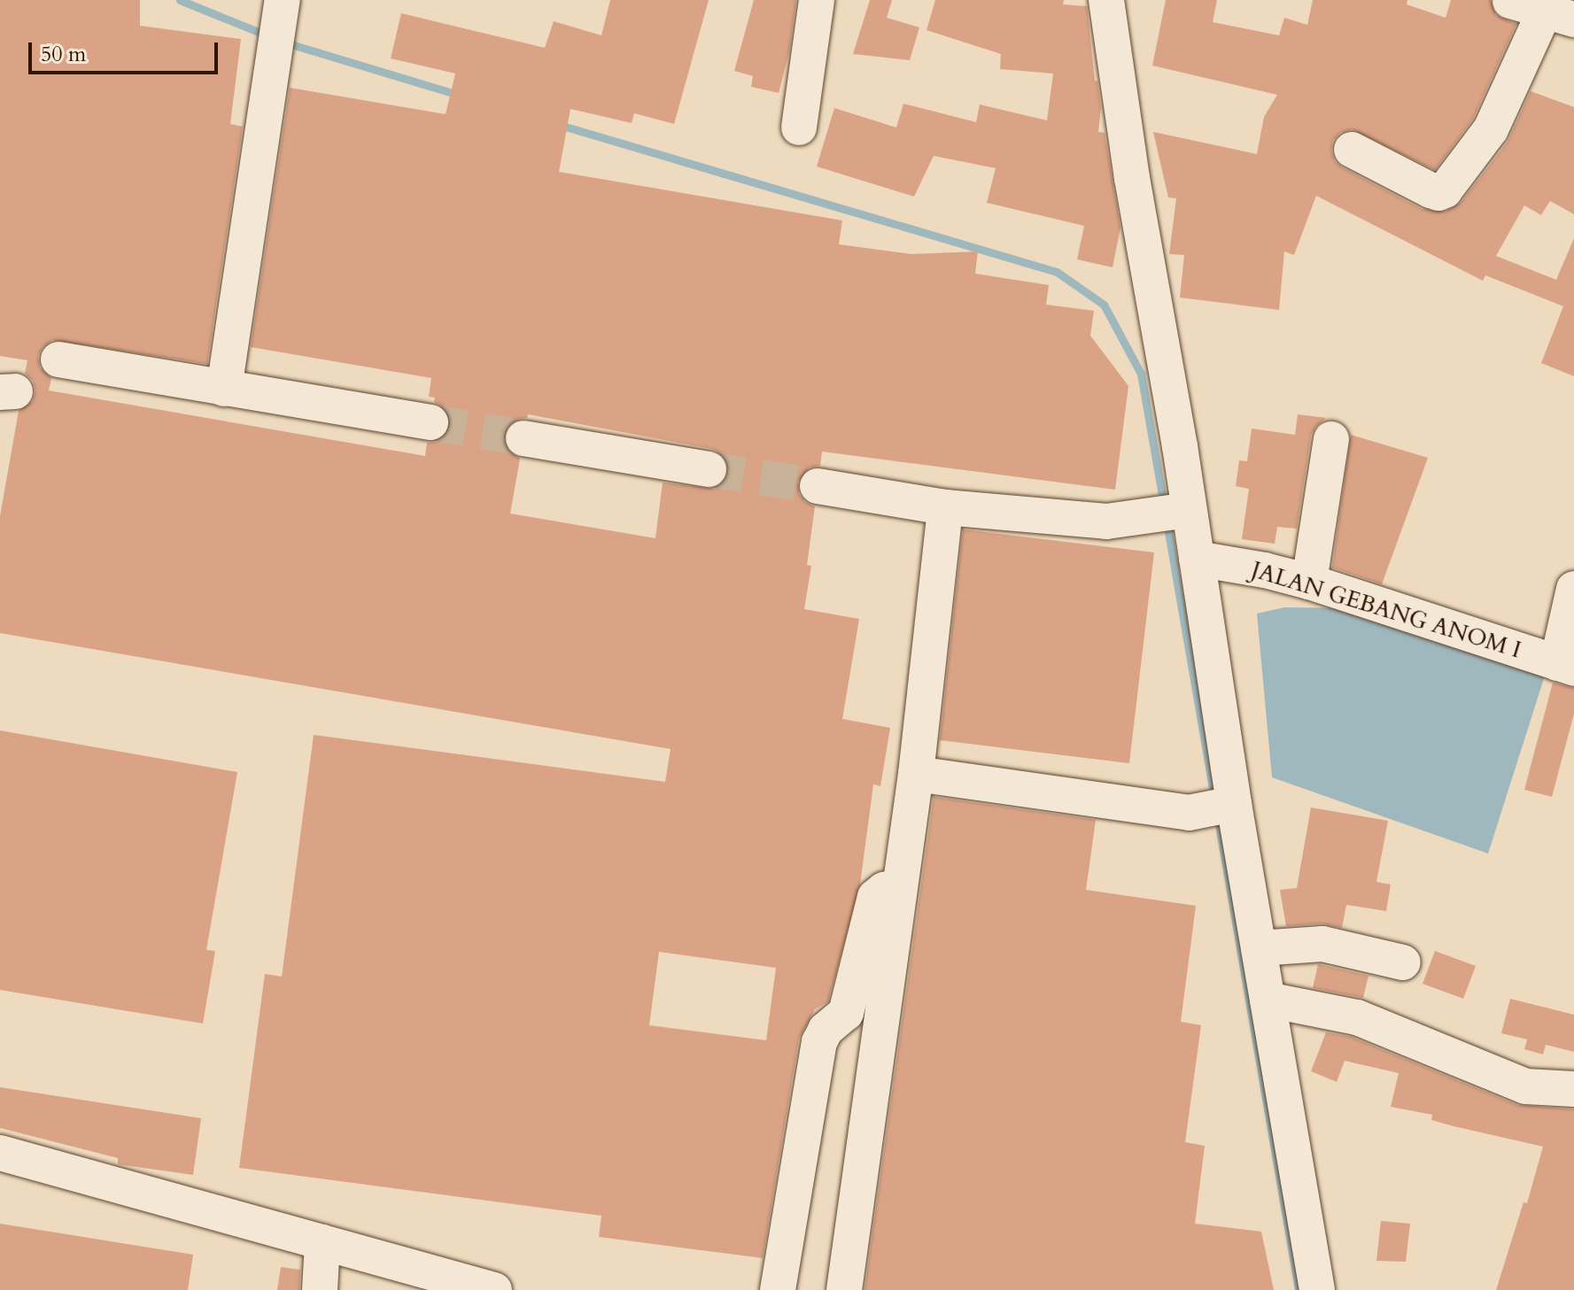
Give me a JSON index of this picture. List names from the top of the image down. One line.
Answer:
{"streets":{"street":["JALAN GEBANG ANOM I"]},"scale_bar":"50 m"}
